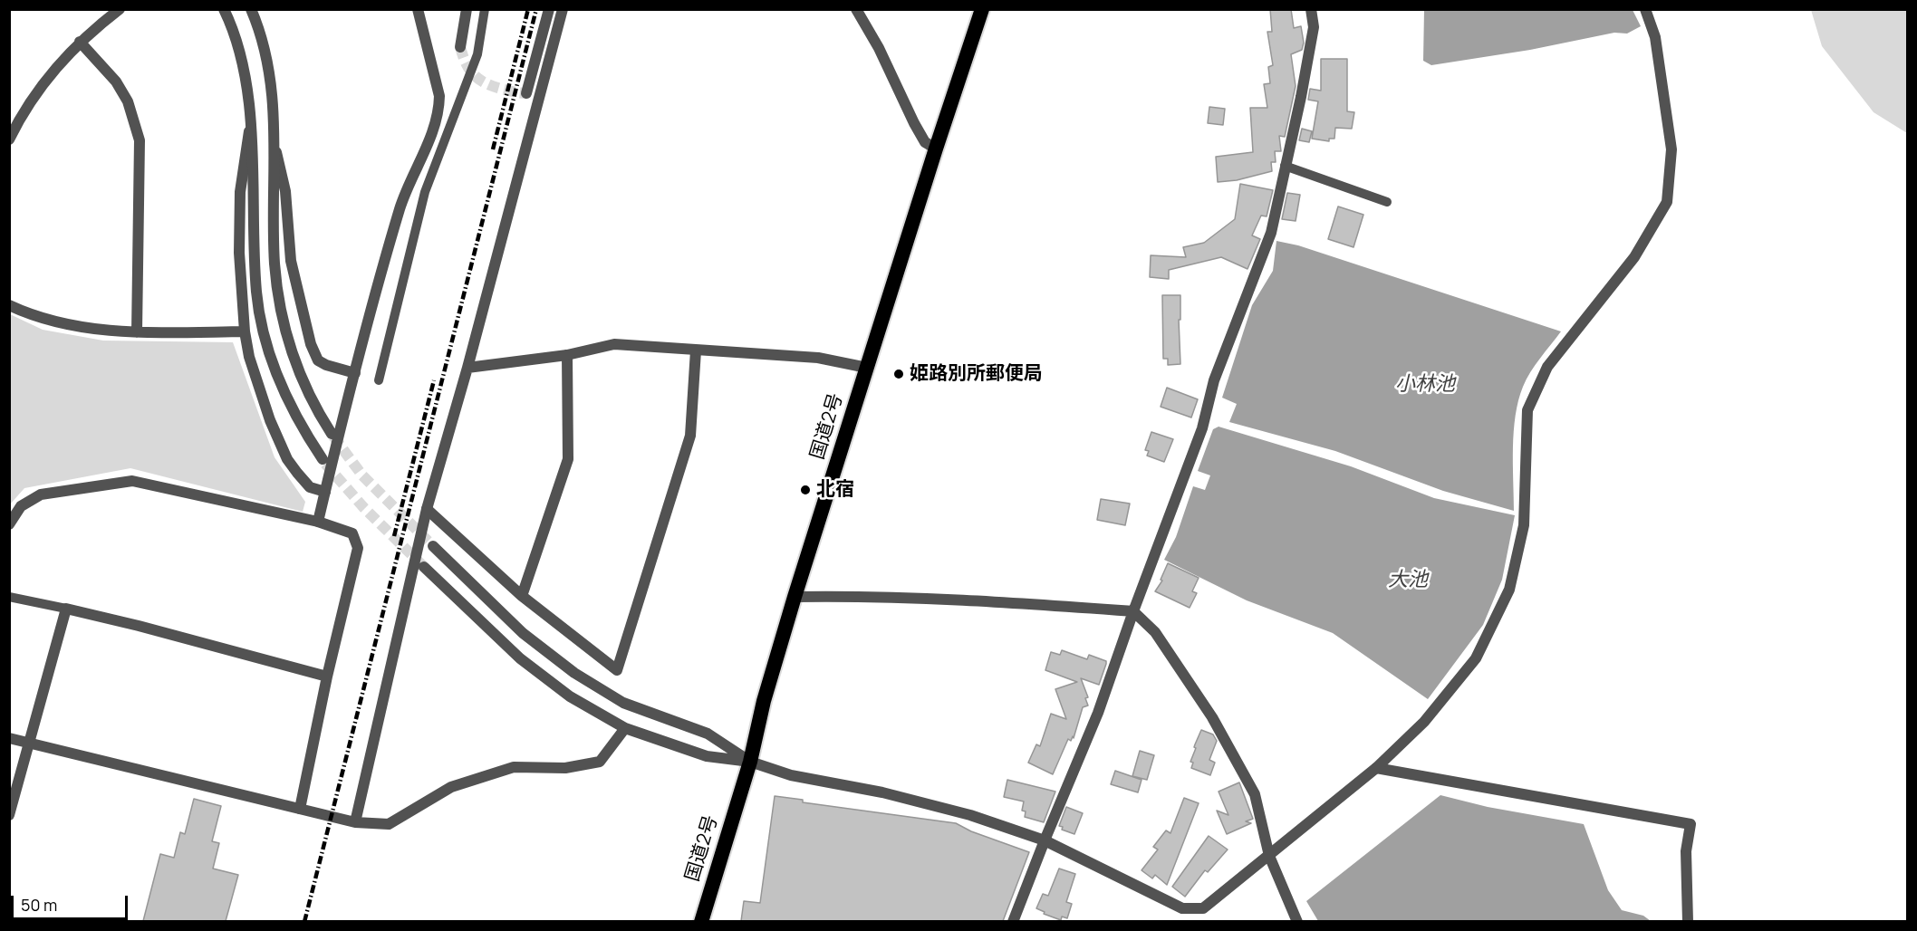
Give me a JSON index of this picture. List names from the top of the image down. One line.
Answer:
{"streets":{"highway":["国道2号"]},"water":["小林池","大池"],"places":["姫路別所郵便局","北宿"],"scale_bar":"50 m"}
